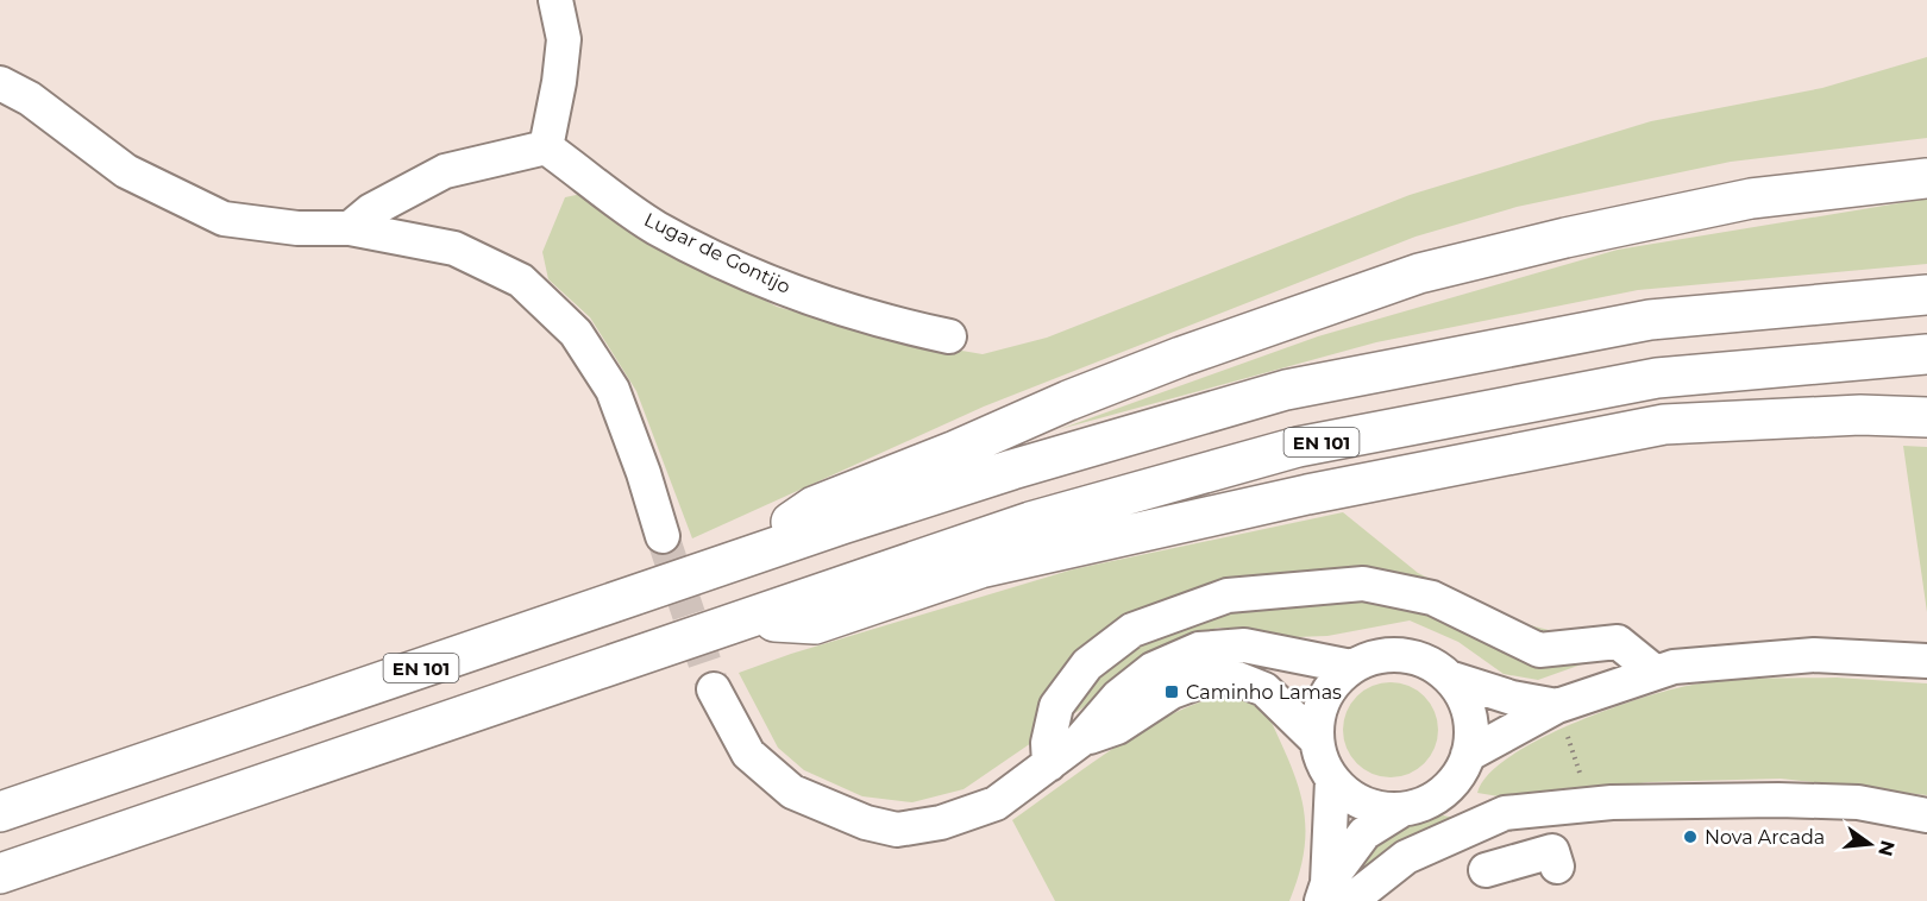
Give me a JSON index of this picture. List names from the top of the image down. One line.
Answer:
{"streets":{"highway":["EN 101"],"street":["Lugar de Gontijo"]},"places":{"transit":["Caminho Lamas"],"other":["Nova Arcada"]},"north":"right"}
